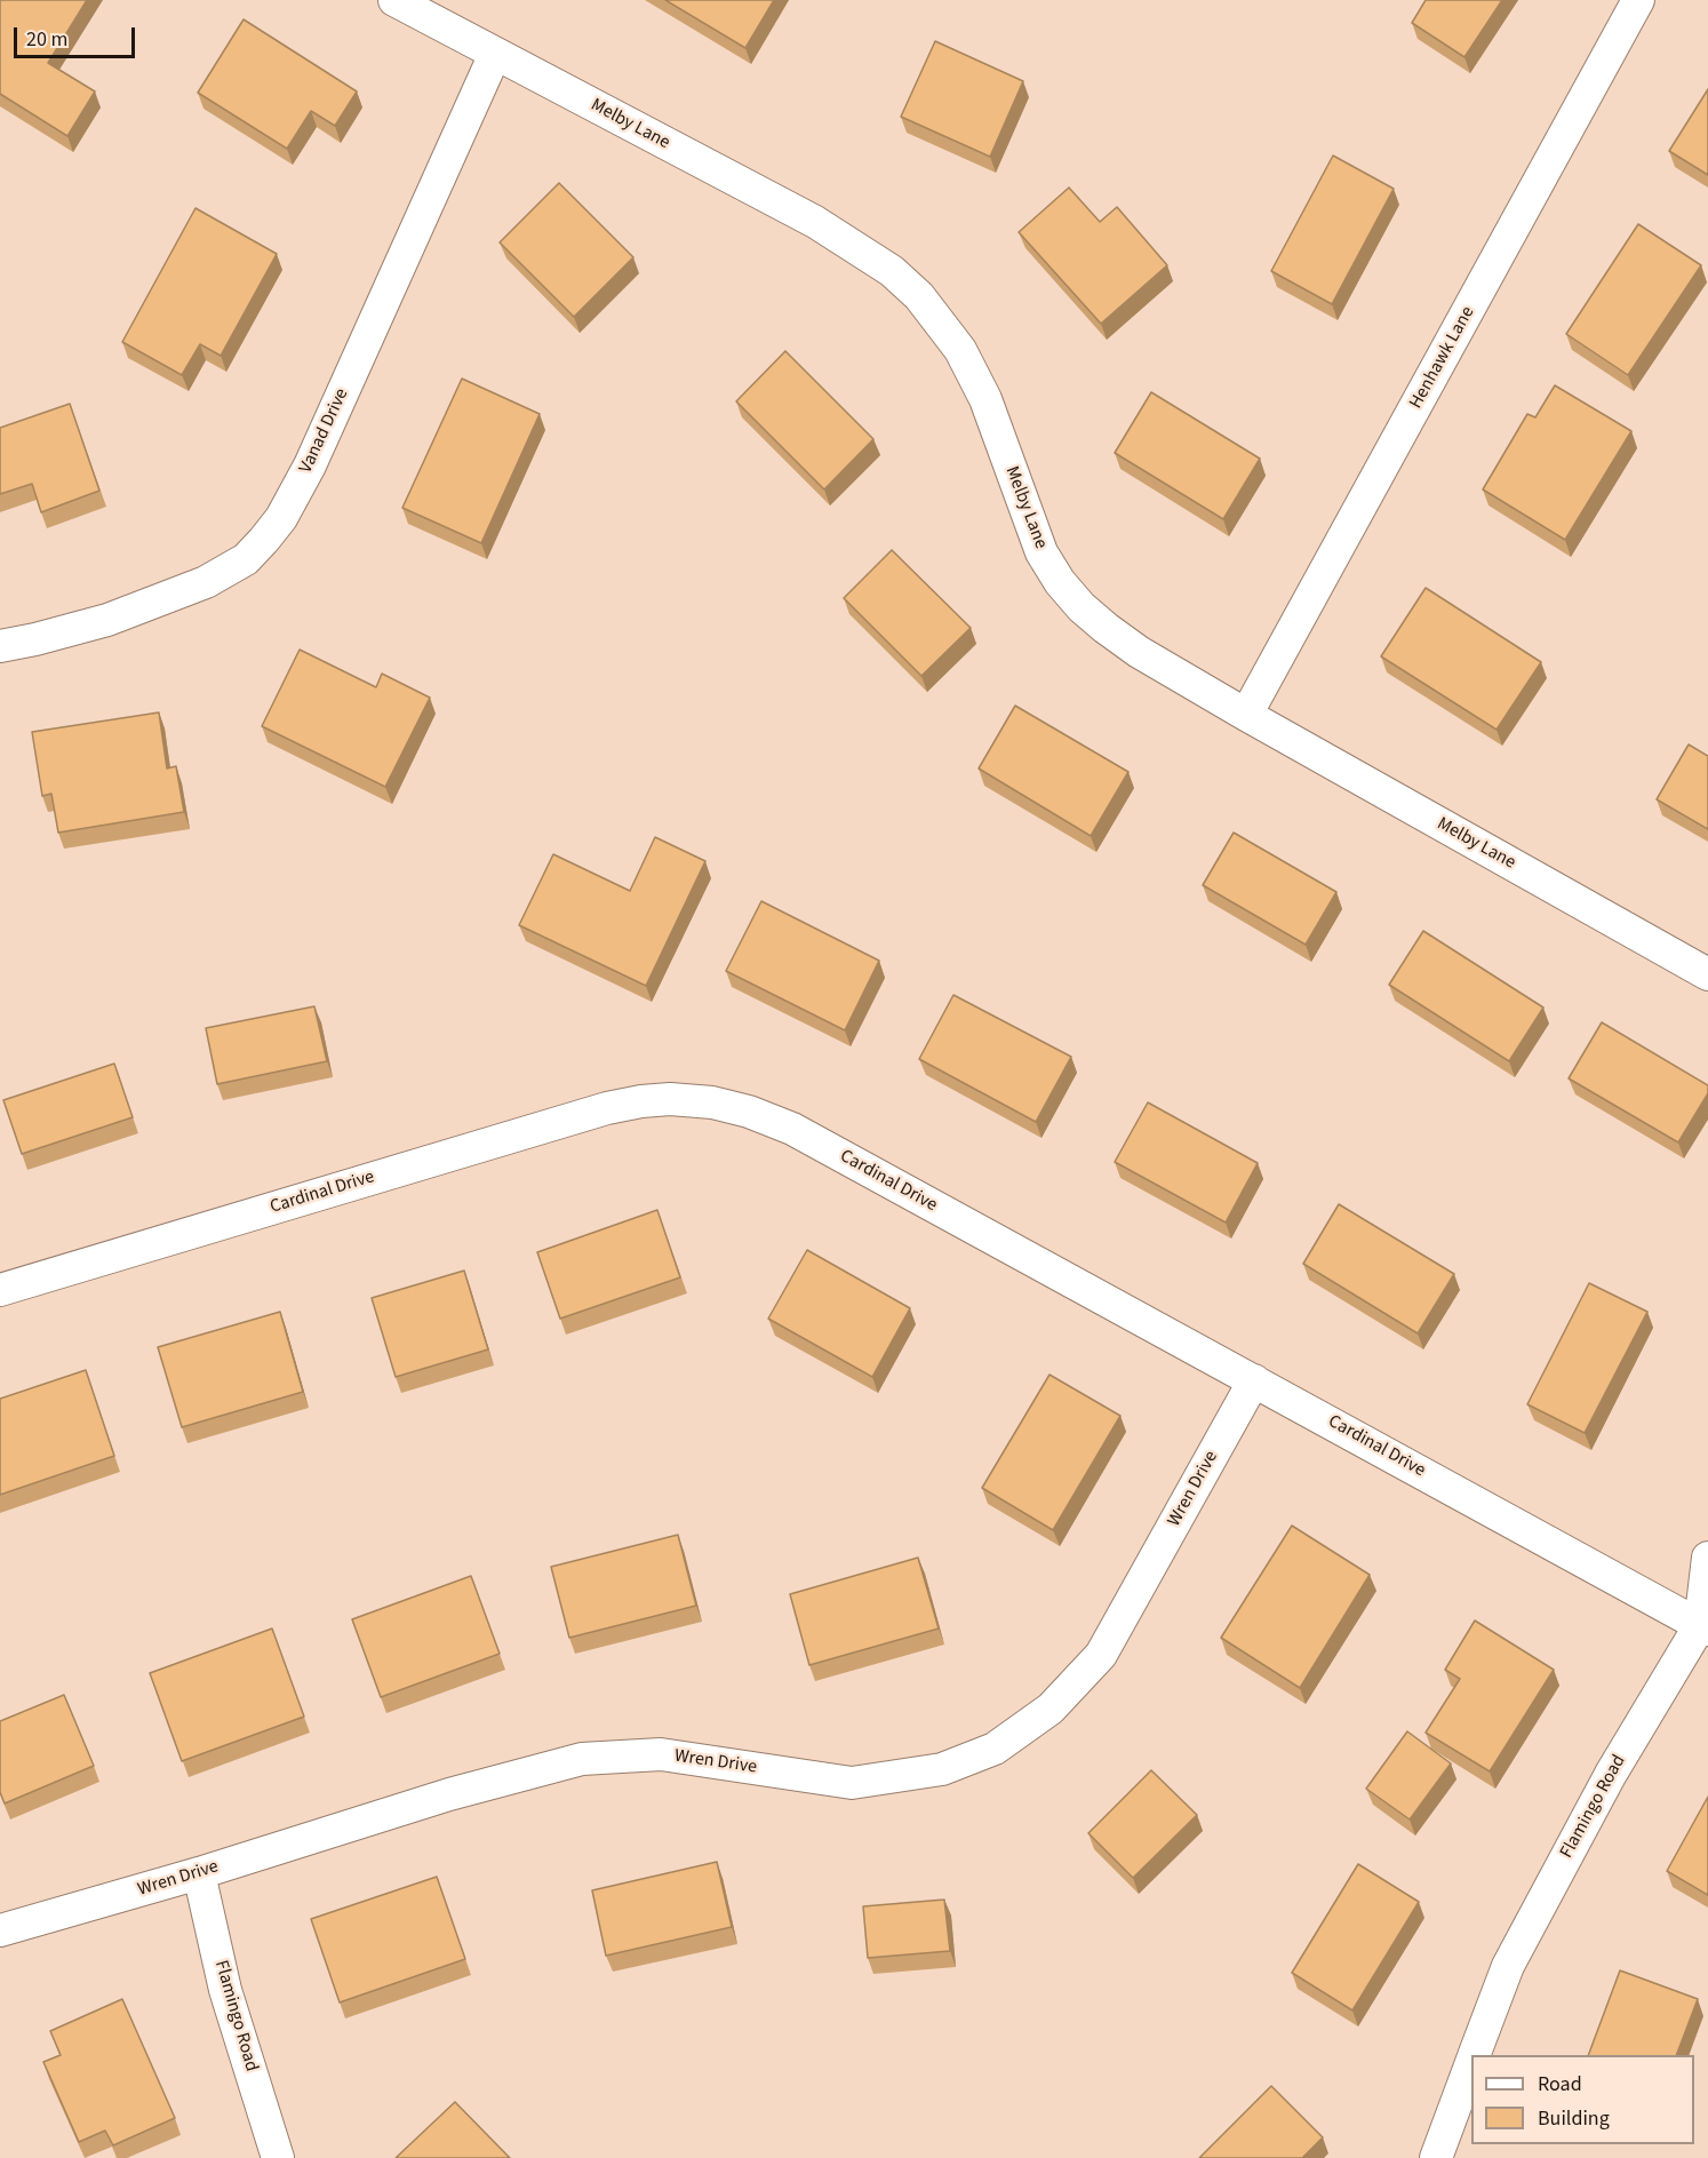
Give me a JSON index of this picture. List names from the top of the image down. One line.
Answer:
{"streets":{"street":["Melby Lane","Henhawk Lane","Vanad Drive","Cardinal Drive","Wren Drive","Flamingo Road"]},"crossings":[["Melby Lane","Henhawk Lane"],["Melby Lane","Vanad Drive"],["Cardinal Drive","Wren Drive"],["Cardinal Drive","Flamingo Road"],["Wren Drive","Flamingo Road"]],"legend":["Road","Building"],"scale_bar":"20 m"}
